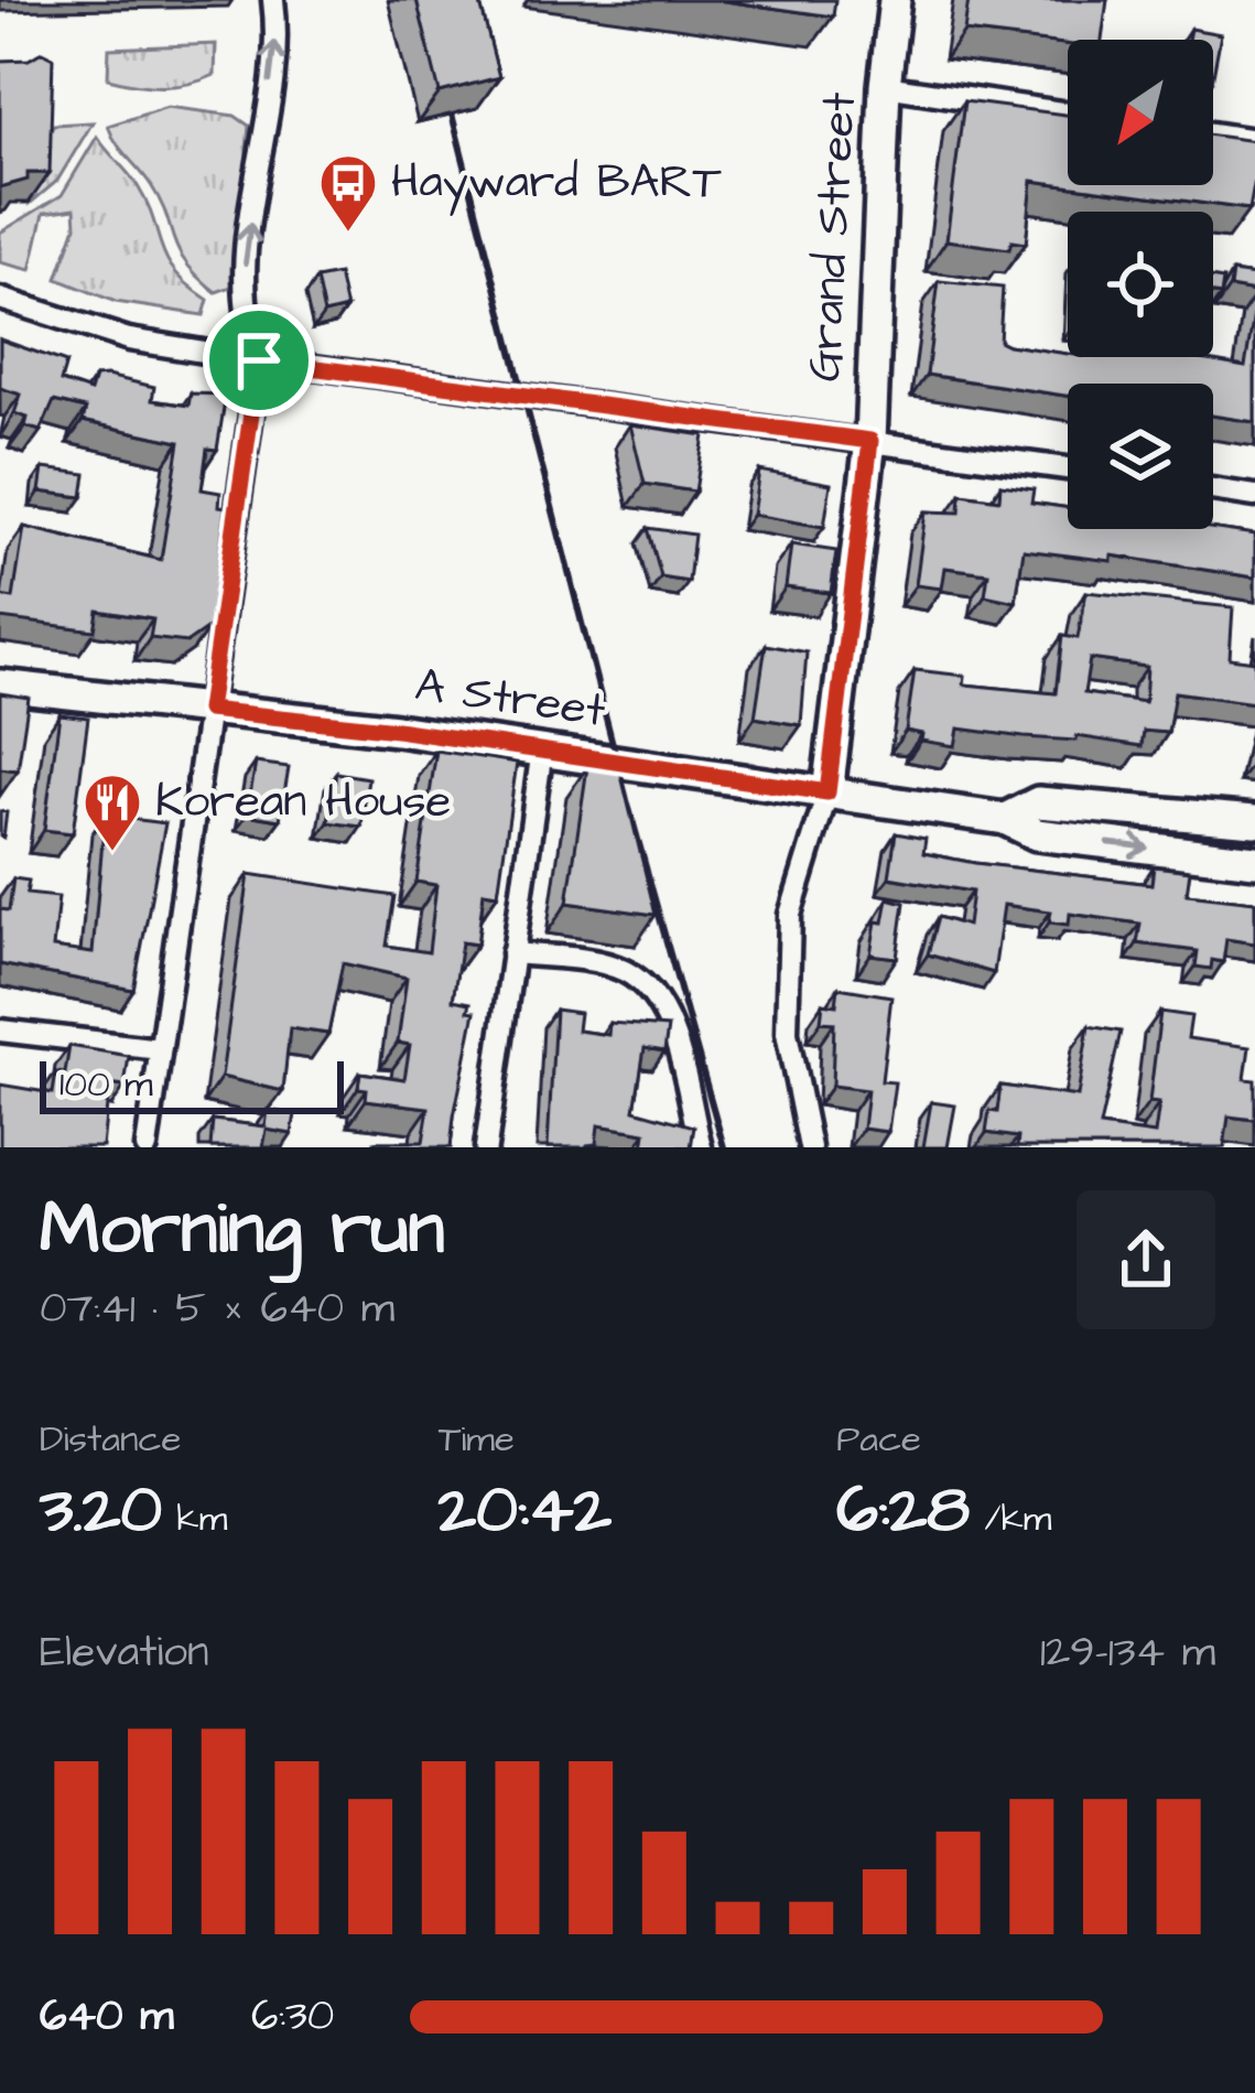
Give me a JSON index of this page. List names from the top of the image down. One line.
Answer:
{"streets":{"main road":["Grand Street","A Street"]},"crossings":[["Grand Street","A Street"]],"places":{"bus stop":["Hayward BART"],"restaurant":["Korean House"]},"scale_bar":"100 m","north":"bottom left","page":{"scale":"100 m","heading":["Morning run","07:41 · 5 × 640 m"],"stats":[["Distance","3.20 km"],["Time","20:42"],["Pace","6:28 /km"]],"chart":["Elevation","129–134 m"],"list":[{"name":"640 m","note":"6:30"}]}}
